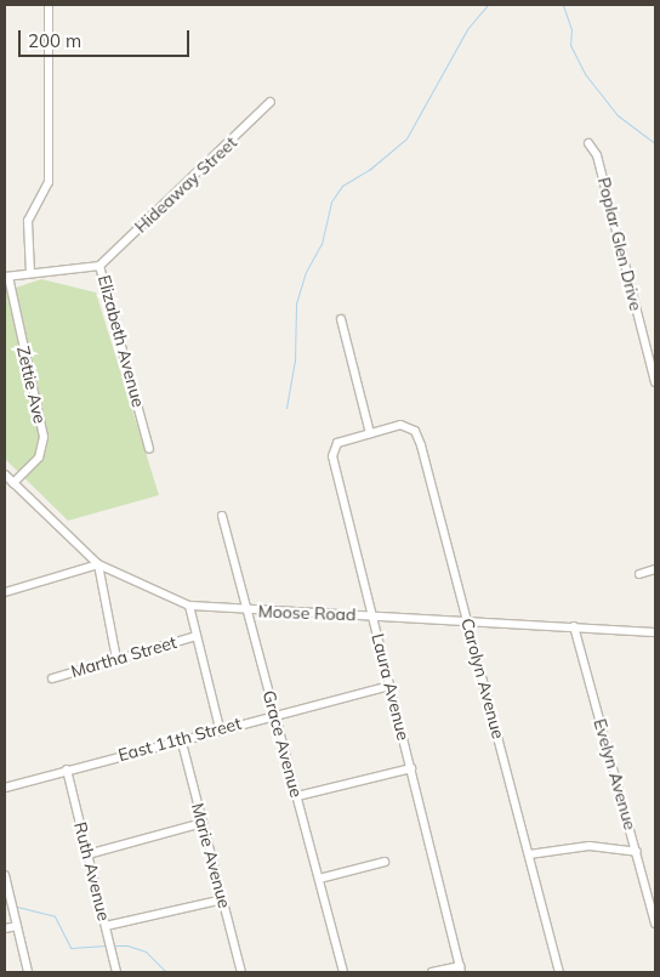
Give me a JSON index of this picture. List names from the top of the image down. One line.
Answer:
{"streets":{"street":["Hideaway Street","Poplar Glen Drive","Elizabeth Avenue","Zettie Ave","Moose Road","Martha Street","Carolyn Avenue","Laura Avenue","East 11th Street","Grace Avenue","Evelyn Avenue","Marie Avenue","Ruth Avenue"]},"crossings":[["Hideaway Street","Elizabeth Avenue"],["Elizabeth Avenue","Zettie Ave"],["Zettie Ave","Moose Road"],["Moose Road","Carolyn Avenue"],["Moose Road","Laura Avenue"],["Moose Road","Grace Avenue"],["Moose Road","Evelyn Avenue"],["Carolyn Avenue","Laura Avenue"],["Laura Avenue","East 11th Street"],["East 11th Street","Grace Avenue"],["East 11th Street","Marie Avenue"],["East 11th Street","Ruth Avenue"]],"scale_bar":"200 m"}
